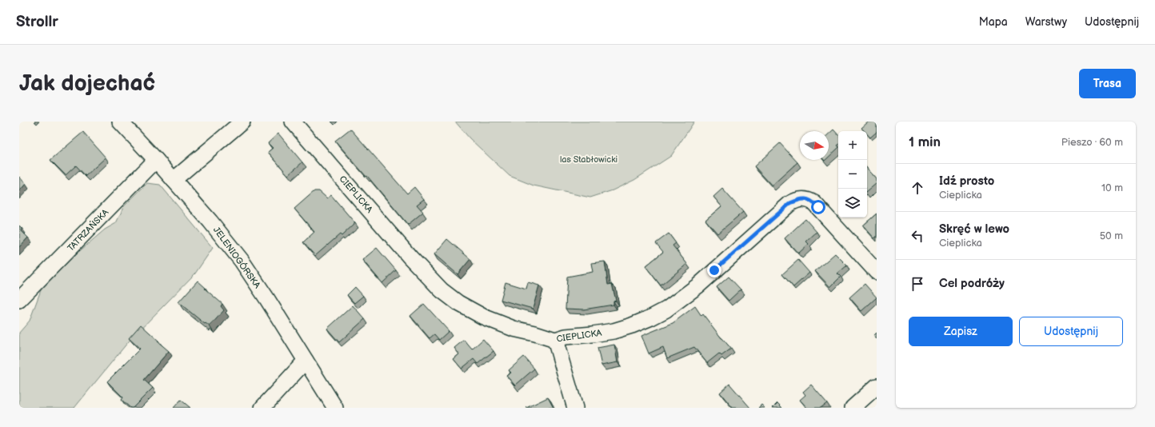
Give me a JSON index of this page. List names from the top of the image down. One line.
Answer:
{"streets":{"street":["CIEPLICKA","TATRZAŃSKA","JELENIOGÓRSKA"]},"crossings":[["TATRZAŃSKA","JELENIOGÓRSKA"]],"parks":["las Stabłowicki"],"north":"right","page":{"header":"Strollr","nav":["Mapa","Warstwy","Udostępnij"],"buttons":["Trasa",["Zapisz","Udostępnij"]],"title":"Jak dojechać","heading":["1 min","Pieszo · 60 m"],"map_buttons":["+","−"],"list":[["Idź prosto","Cieplicka","10 m"],["Skręć w lewo","Cieplicka","50 m"],"Cel podróży"]}}
